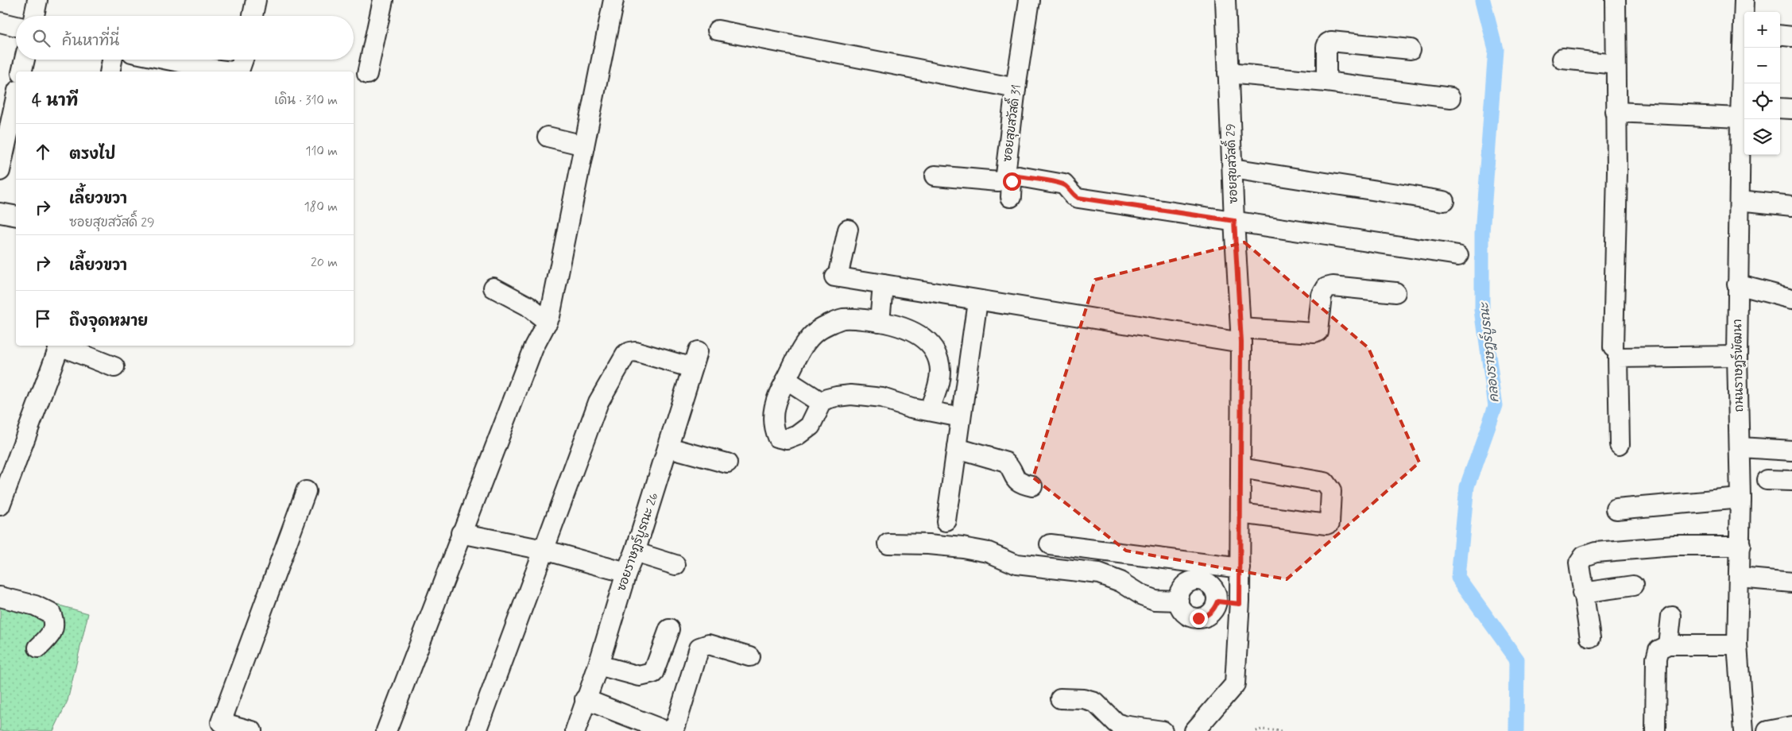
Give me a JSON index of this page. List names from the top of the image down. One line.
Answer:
{"streets":{"street":["ซอยสุขสวัสดิ์ 31","ซอยสุขสวัสดิ์ 29","ถนนราษฎร์พัฒนา","ซอยราษฎร์บูรณะ 26"]},"water":["คลองราษฎร์บูรณะ"],"page":{"map_buttons":["+","−"],"search":"ค้นหาที่นี่","heading":["4 นาที","เดิน · 310 m"],"list":[["ตรงไป","110 m"],["เลี้ยวขวา","ซอยสุขสวัสดิ์ 29","180 m"],["เลี้ยวขวา","20 m"],"ถึงจุดหมาย"]}}
